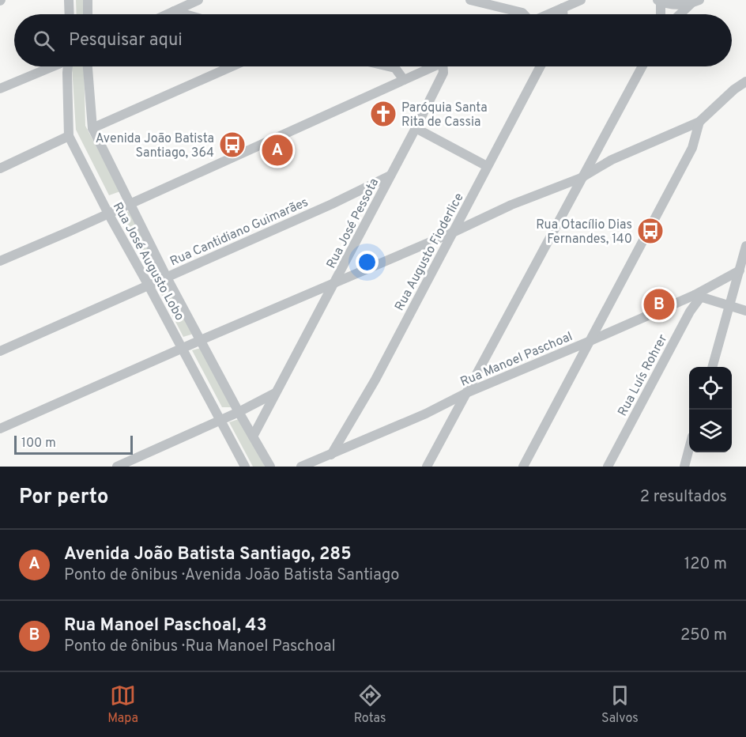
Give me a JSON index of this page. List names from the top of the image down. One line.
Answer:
{"streets":{"street":["Rua José Pessota","Rua Cantidiano Guimarães","Rua Augusto Fioderlice","Rua José Augusto Lobo","Rua Manoel Paschoal","Rua Luís Rohrer"]},"crossings":[["Rua José Pessota","Rua Cantidiano Guimarães"],["Rua José Pessota","Rua José Augusto Lobo"],["Rua Cantidiano Guimarães","Rua José Augusto Lobo"],["Rua Augusto Fioderlice","Rua Manoel Paschoal"],["Rua Manoel Paschoal","Rua Luís Rohrer"]],"places":{"church":["Paróquia Santa Rita de Cassia"],"bus stop":["Avenida João Batista Santiago, 364","Rua Otacílio Dias Fernandes, 140"]},"scale_bar":"100 m","page":{"search":"Pesquisar aqui","pins":["A","B"],"scale":"100 m","heading":["Por perto","2 resultados"],"list":[{"mark":"A","name":"Avenida João Batista Santiago, 285","note":"Ponto de ônibus · Avenida João Batista Santiago","value":"120 m"},{"mark":"B","name":"Rua Manoel Paschoal, 43","note":"Ponto de ônibus · Rua Manoel Paschoal","value":"250 m"}],"nav":["Mapa","Rotas","Salvos"]}}
